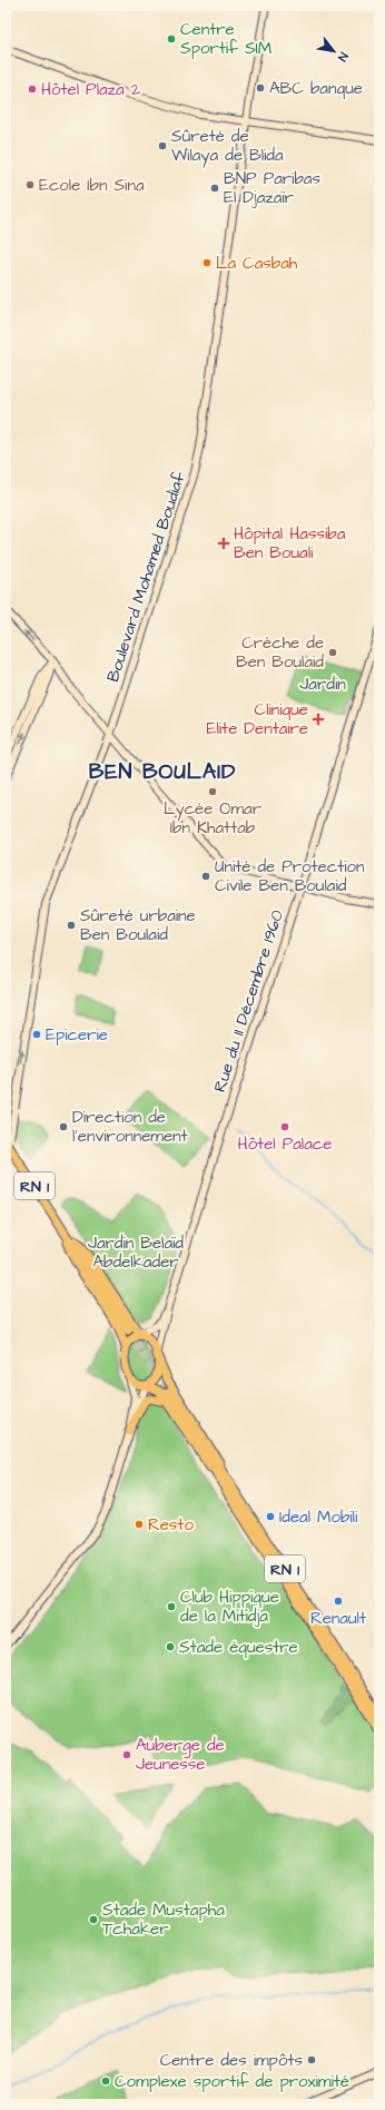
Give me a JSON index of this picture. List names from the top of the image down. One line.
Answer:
{"streets":{"highway":["RN 1"],"main road":["Boulevard Mohamed Boudiaf","Rue du 11 Décembre 1960"]},"crossings":[["Boulevard Mohamed Boudiaf","RN 1"],["Rue du 11 Décembre 1960","RN 1"]],"one_way":["Boulevard Mohamed Boudiaf"],"districts":["BEN BOULAID"],"parks":["Jardin","Jardin Belaïd Abdelkader"],"places":{"other":["Centre Sportif SIM","ABC banque","Hôtel Plaza 2","Sûreté de Wilaya de Blida","Ecole Ibn Sina","BNP Paribas El Djazaïr","La Casbah","Crèche de Ben Boulaid","Lycée Omar Ibn Khattab","Unité de Protection Civile Ben Boulaid","Sûreté urbaine Ben Boulaid","Epicerie","Direction de l'environnement","Hôtel Palace","Ideal Mobili","Resto","Renault","Club Hippique de la Mitidja","Stade équestre","Auberge de Jeunesse","Stade Mustapha Tchaker","Centre des impôts","Complexe sportif de proximité"],"health":["Hôpital Hassiba Ben Bouali","Clinique Elite Dentaire"]},"north":"bottom right"}
